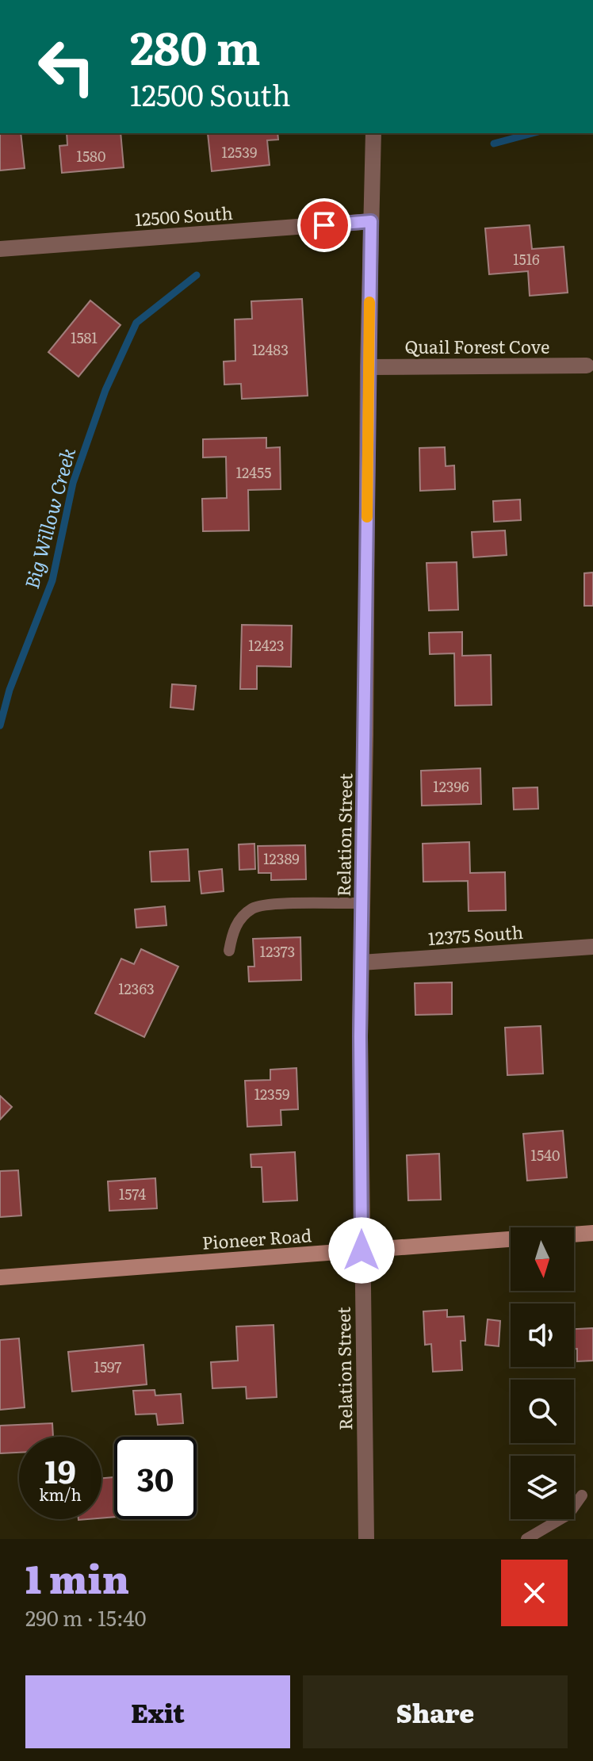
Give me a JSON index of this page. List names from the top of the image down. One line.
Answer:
{"streets":{"street":["12500 South","Quail Forest Cove","Relation Street","12375 South","Pioneer Road"]},"crossings":[["12500 South","Relation Street"],["Quail Forest Cove","Relation Street"],["Relation Street","12375 South"],["Relation Street","Pioneer Road"]],"water":["Big Willow Creek"],"house_numbers":["12539","1580","1516","1581","12483","12455","12423","12396","12389","12373","12363","12359","1540","1574","1597"],"north":"bottom","page":{"turn":["280 m","12500 South"],"speed":"19 km/h","limit":"30","heading":["1 min","290 m · 15:40"],"buttons":["Exit","Share"]}}
